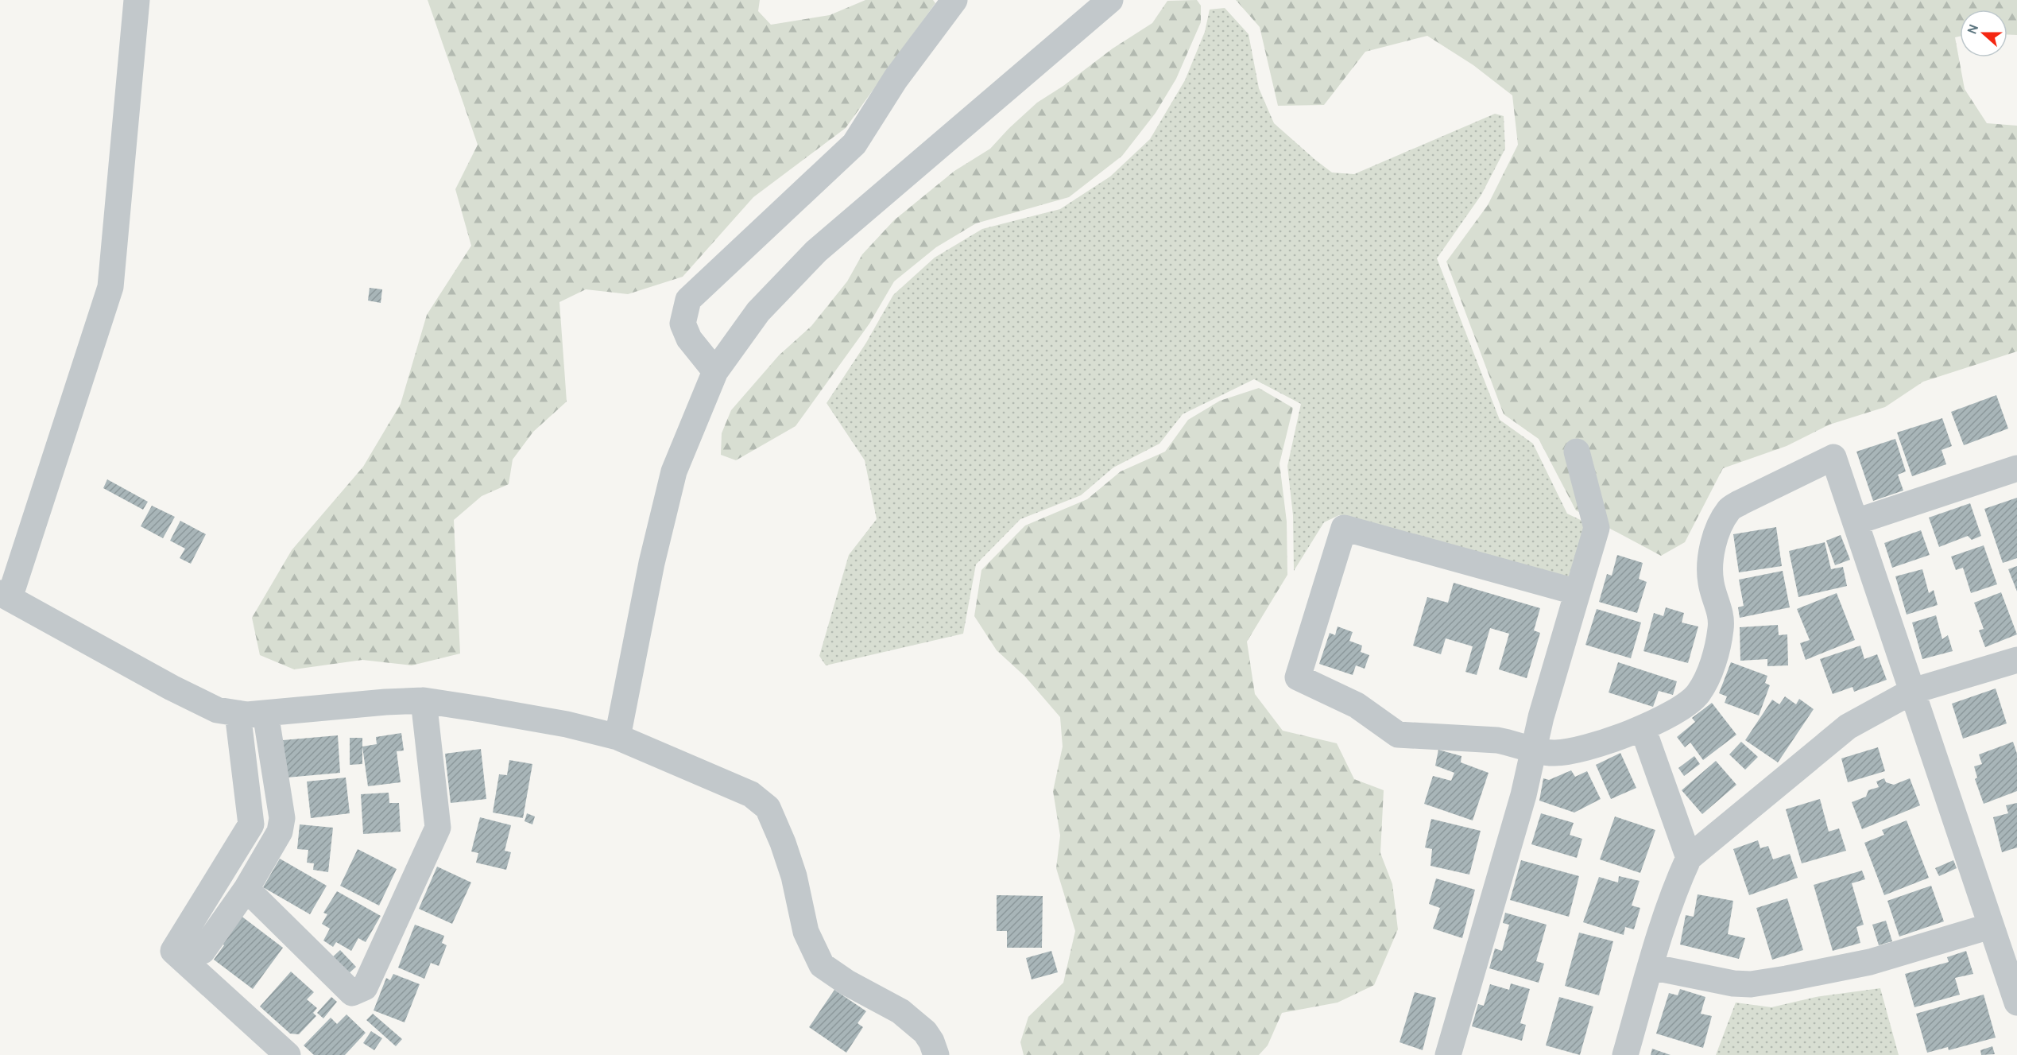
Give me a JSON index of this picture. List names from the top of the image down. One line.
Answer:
{"north":"left"}
